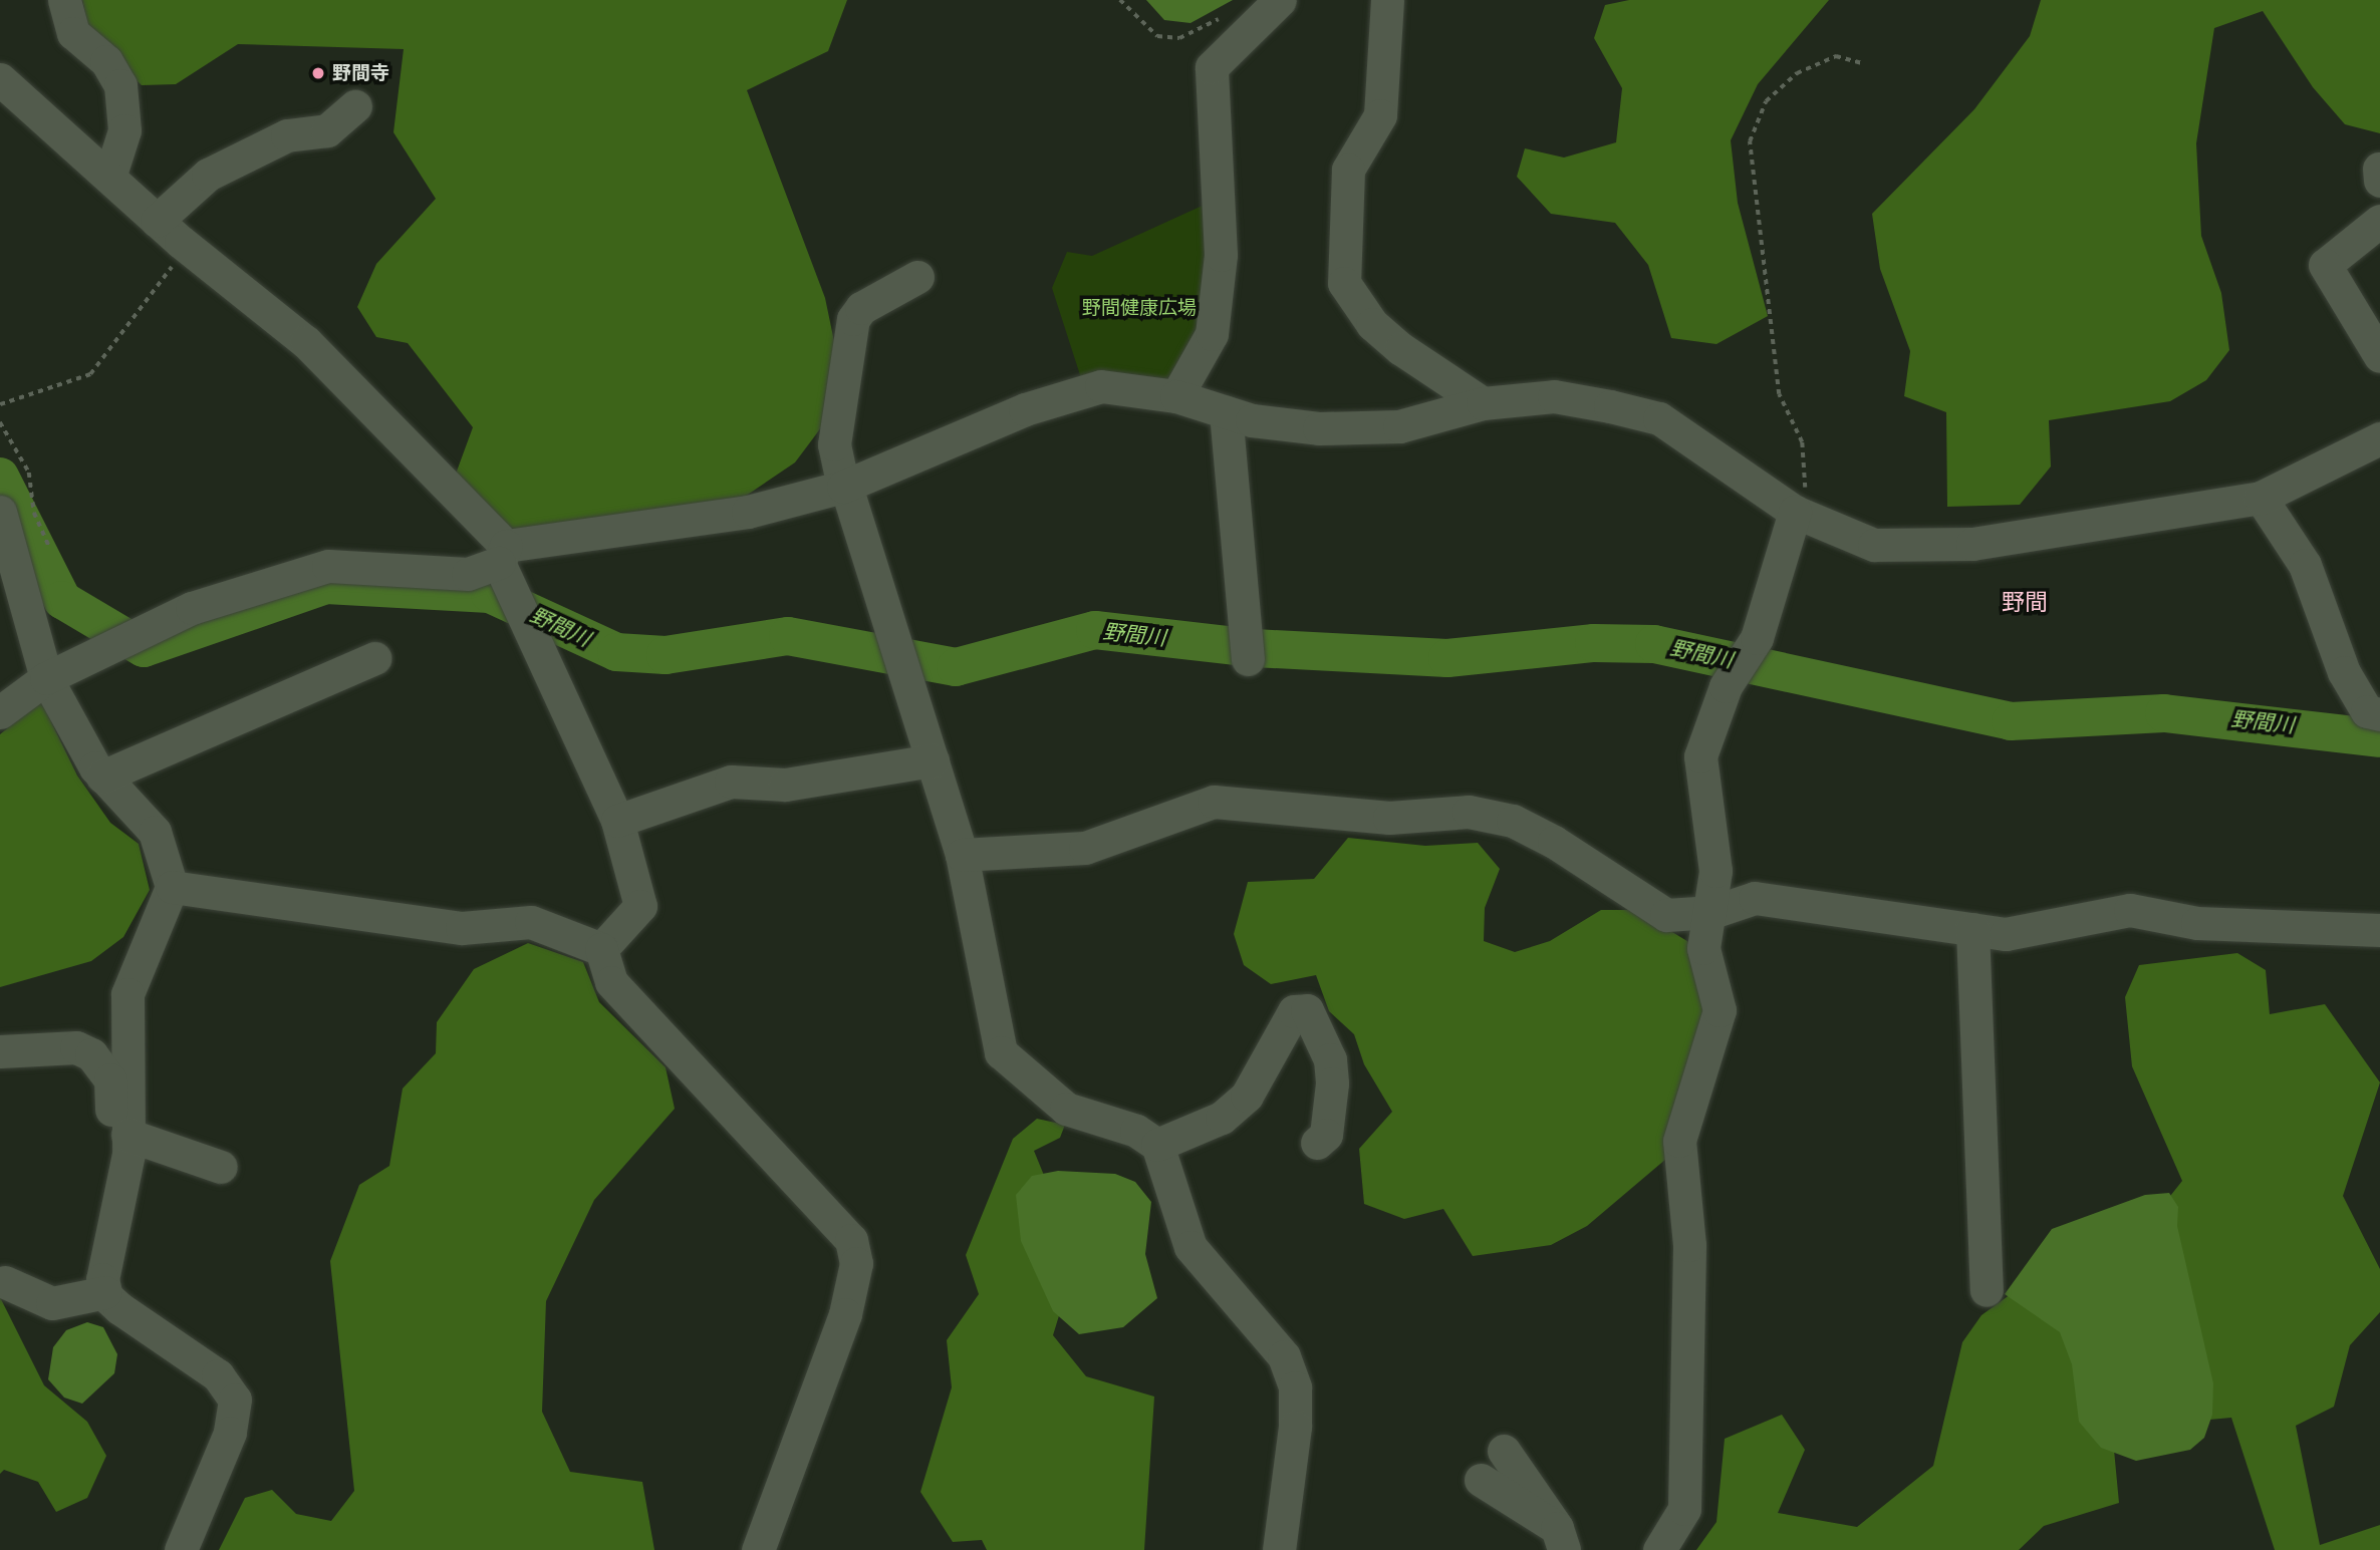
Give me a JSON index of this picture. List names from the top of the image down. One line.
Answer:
{"districts":["野間"],"water":["野間川"],"parks":["野間健康広場"],"places":["野間寺"]}
